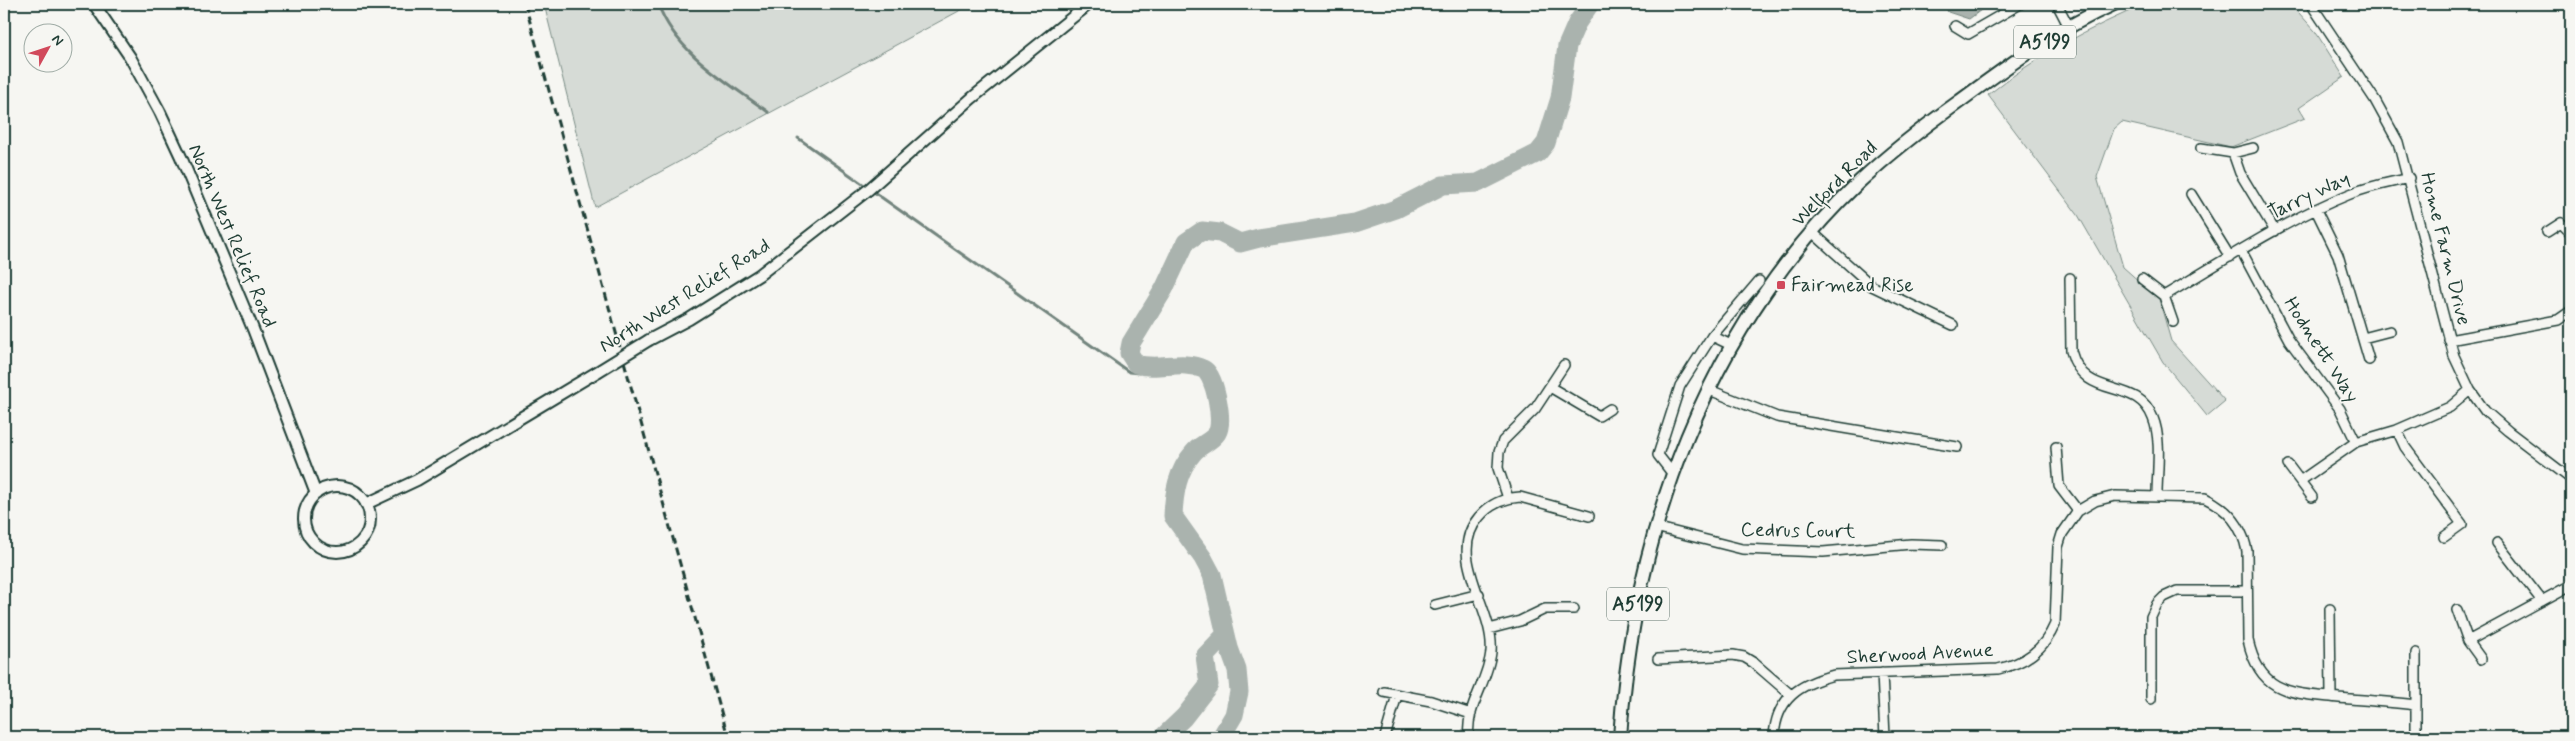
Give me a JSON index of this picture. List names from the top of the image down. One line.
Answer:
{"streets":{"main road":["A5199","Welford Road"],"street":["Tarry Way","North West Relief Road","Home Farm Drive","Hodnett Way","Cedrus Court","Sherwood Avenue"]},"crossings":[["Welford Road","Cedrus Court"],["Tarry Way","Home Farm Drive"],["Tarry Way","Hodnett Way"]],"places":{"transit":["Fairmead Rise"]},"north":"top right"}
